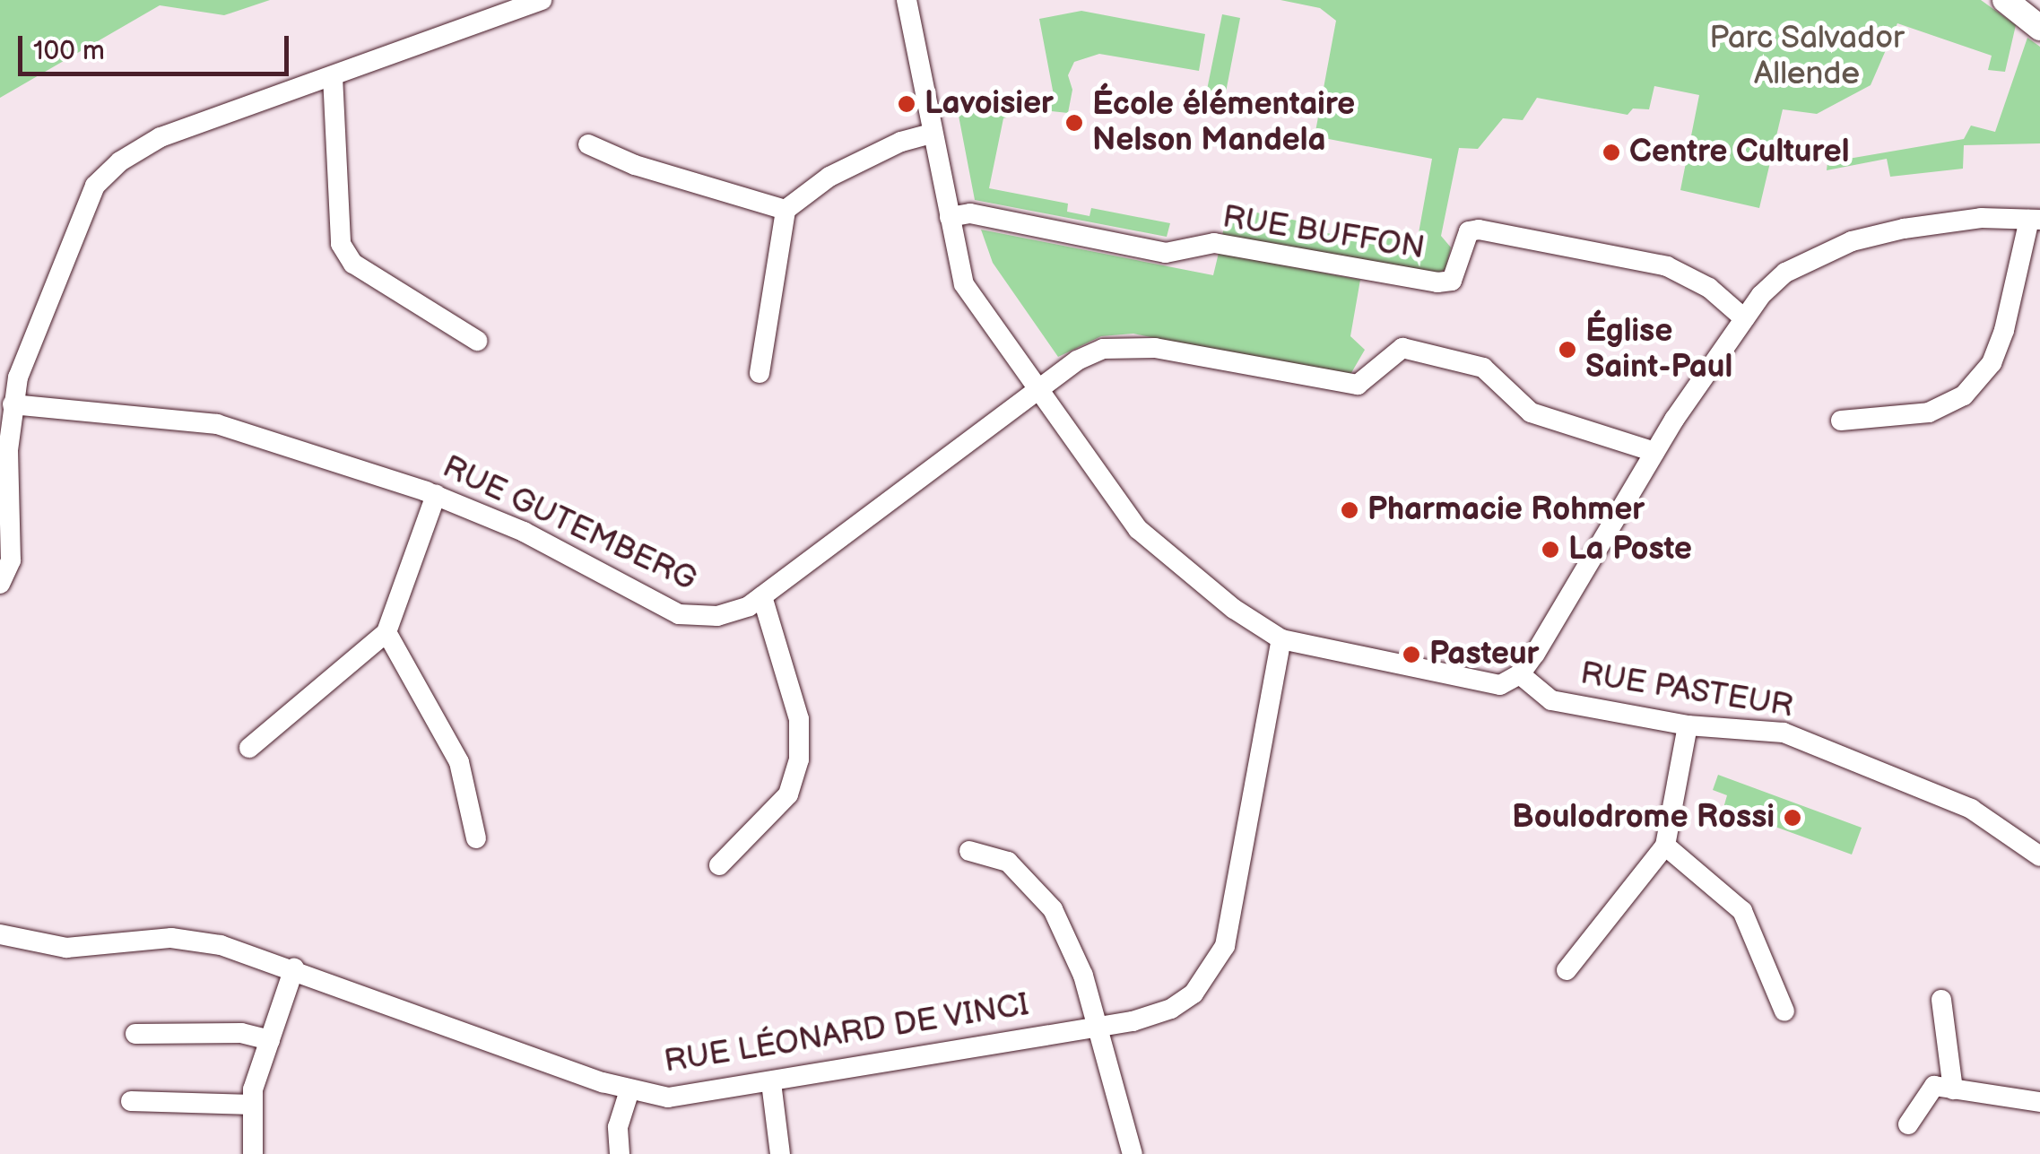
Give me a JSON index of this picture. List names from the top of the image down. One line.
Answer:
{"streets":{"street":["RUE BUFFON","RUE GUTEMBERG","RUE PASTEUR","RUE LÉONARD DE VINCI"]},"parks":["Parc Salvador Allende"],"places":["Lavoisier","École élémentaire Nelson Mandela","Centre Culturel","Église Saint-Paul","Pharmacie Rohmer","La Poste","Pasteur","Boulodrome Rossi"],"scale_bar":"100 m"}
